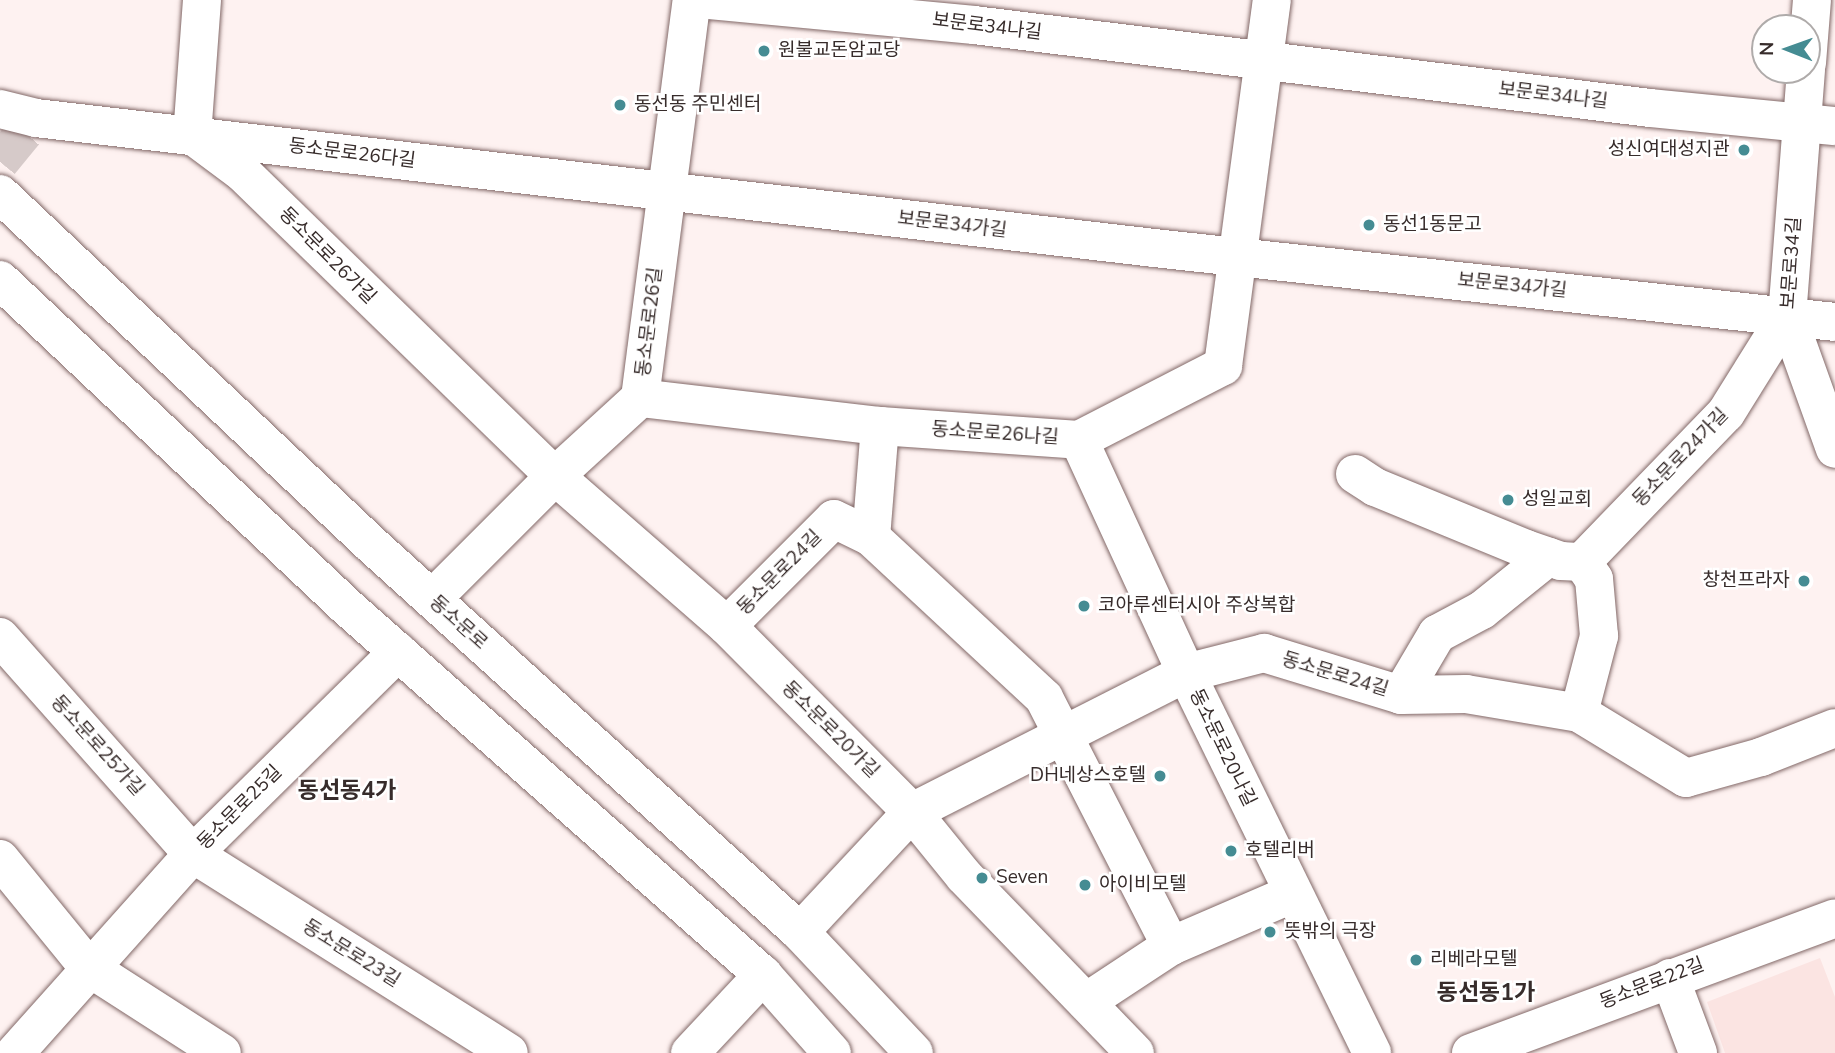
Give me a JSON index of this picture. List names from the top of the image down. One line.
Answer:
{"streets":{"street":["보문로34나길","동소문로26다길","보문로34가길","동소문로26가길","보문로34길","동소문로26길","동소문로26나길","동소문로24가길","동소문로24길","동소문로","동소문로20가길","동소문로25가길","동소문로20나길","동소문로25길","동소문로23길","동소문로22길"]},"crossings":[["보문로34나길","보문로34길"],["동소문로26다길","보문로34가길"],["동소문로26다길","동소문로26가길"],["동소문로26다길","동소문로26길"],["보문로34가길","보문로34길"],["보문로34가길","동소문로26길"],["보문로34가길","동소문로26나길"],["보문로34가길","동소문로24가길"],["동소문로26가길","동소문로26길"],["동소문로26가길","동소문로20가길"],["보문로34길","동소문로24가길"],["동소문로26길","동소문로26나길"],["동소문로26길","동소문로"],["동소문로26길","동소문로20가길"],["동소문로26나길","동소문로20나길"],["동소문로24가길","동소문로24길"],["동소문로24길","동소문로"],["동소문로24길","동소문로20가길"],["동소문로24길","동소문로20나길"],["동소문로25가길","동소문로25길"],["동소문로25가길","동소문로23길"],["동소문로25길","동소문로23길"]],"districts":["동선동4가","동선동1가"],"places":["원불교돈암교당","동선동 주민센터","성신여대성지관","동선1동문고","성일교회","창천프라자","코아루센터시아 주상복합","DH네상스호텔","호텔리버","Seven","아이비모텔","뜻밖의 극장","리베라모텔"],"north":"left"}
